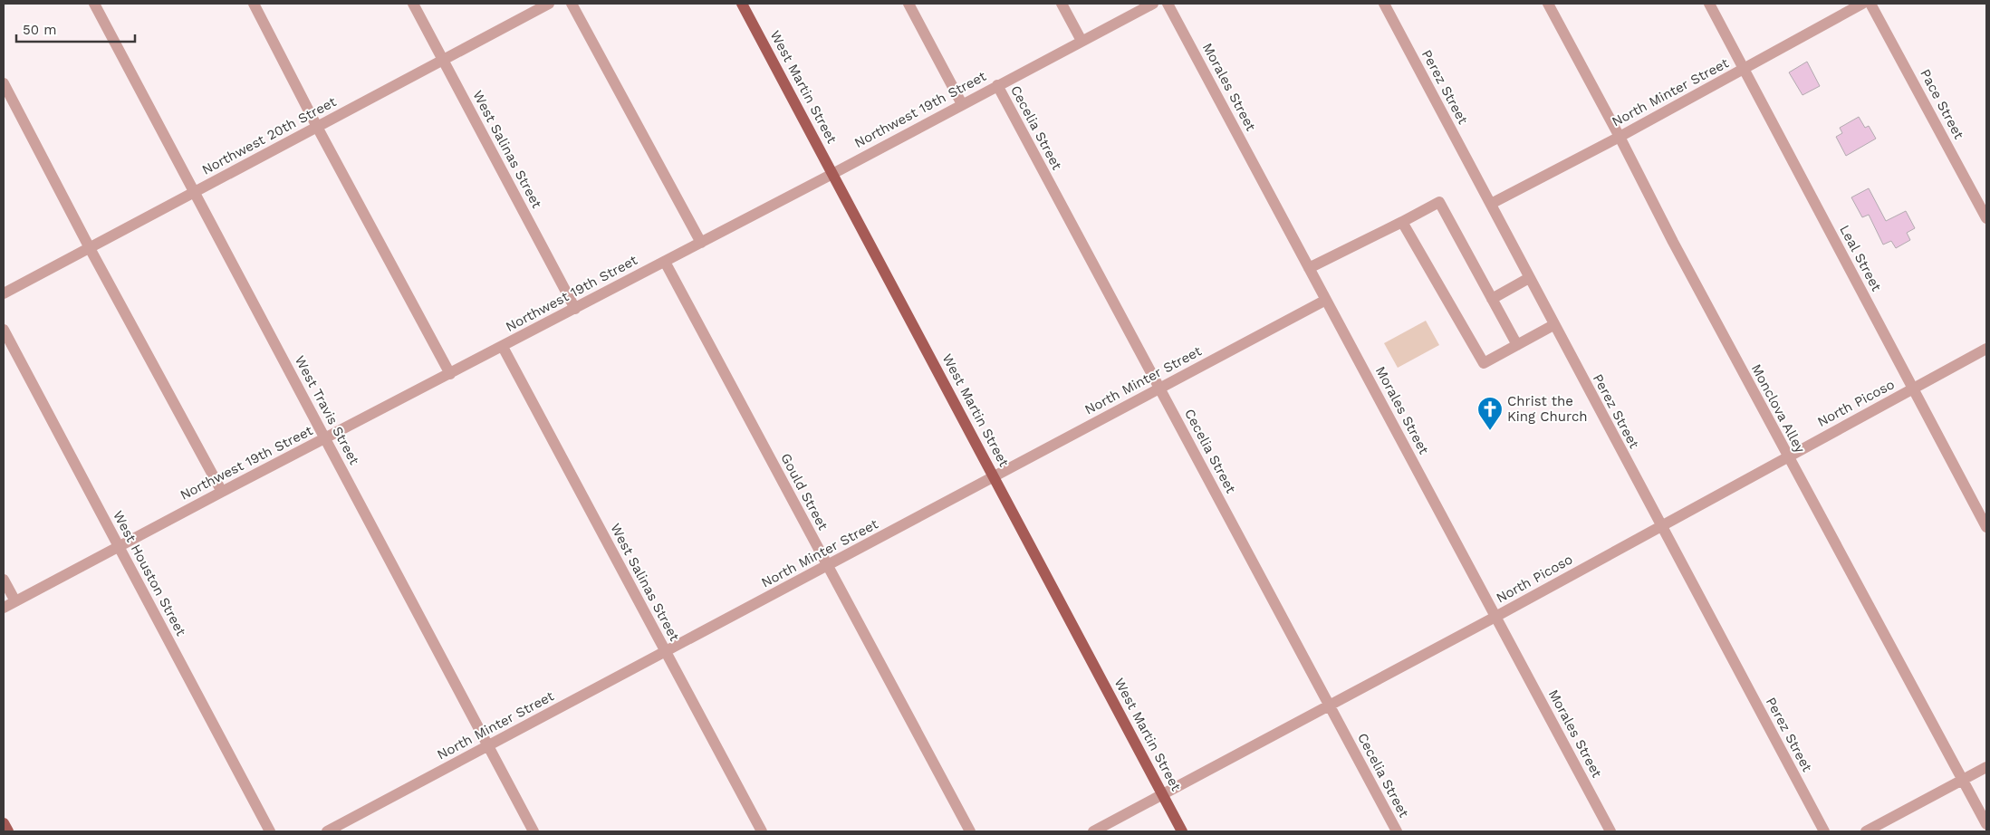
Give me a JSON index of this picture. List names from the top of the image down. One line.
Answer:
{"streets":{"main road":["West Martin Street"],"street":["Morales Street","Perez Street","North Minter Street","Pace Street","Northwest 19th Street","Cecelia Street","Northwest 20th Street","West Salinas Street","Leal Street","North Picoso","Monclova Alley","West Travis Street","Gould Street","West Houston Street"]},"crossings":[["West Martin Street","North Minter Street"],["West Martin Street","Northwest 19th Street"],["West Martin Street","North Picoso"],["Morales Street","North Minter Street"],["Morales Street","North Picoso"],["Perez Street","North Minter Street"],["Perez Street","North Picoso"],["North Minter Street","Cecelia Street"],["North Minter Street","West Salinas Street"],["North Minter Street","Leal Street"],["North Minter Street","Monclova Alley"],["North Minter Street","West Travis Street"],["North Minter Street","Gould Street"],["Northwest 19th Street","Cecelia Street"],["Northwest 19th Street","West Salinas Street"],["Northwest 19th Street","West Travis Street"],["Northwest 19th Street","Gould Street"],["Northwest 19th Street","West Houston Street"],["Cecelia Street","North Picoso"],["Northwest 20th Street","West Salinas Street"],["Northwest 20th Street","West Travis Street"],["Leal Street","North Picoso"],["North Picoso","Monclova Alley"]],"places":{"church":["Christ the King Church"]},"scale_bar":"50 m"}
